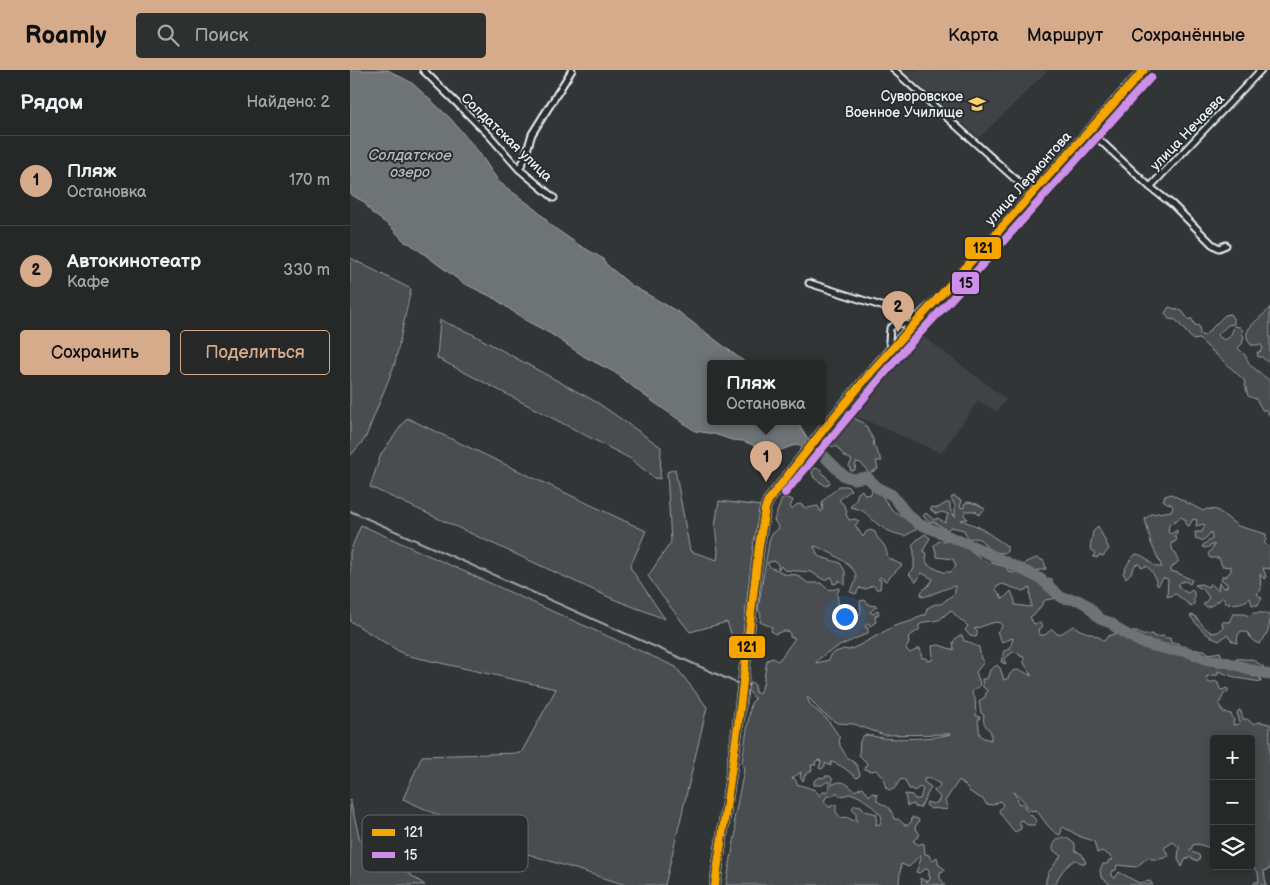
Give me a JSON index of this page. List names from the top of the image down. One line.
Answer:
{"streets":{"main road":["улица Лермонтова"],"street":["улица Нечаева","Солдатская улица"]},"water":["Солдатское озеро"],"places":{"school or university":["Суворовское Военное Училище"]},"lines":["transit line 121","transit line 15"],"legend":["121","15"],"page":{"header":"Roamly","search":"Поиск","nav":["Карта","Маршрут","Сохранённые"],"heading":["Рядом","Найдено: 2"],"list":[{"mark":"1","name":"Пляж","note":"Остановка","value":"170 m"},{"mark":"2","name":"Автокинотеатр","note":"Кафе","value":"330 m"}],"pins":["2","1"],"buttons":["Сохранить","Поделиться"],"popup":["Пляж","Остановка"],"map_buttons":["+","−"]}}
